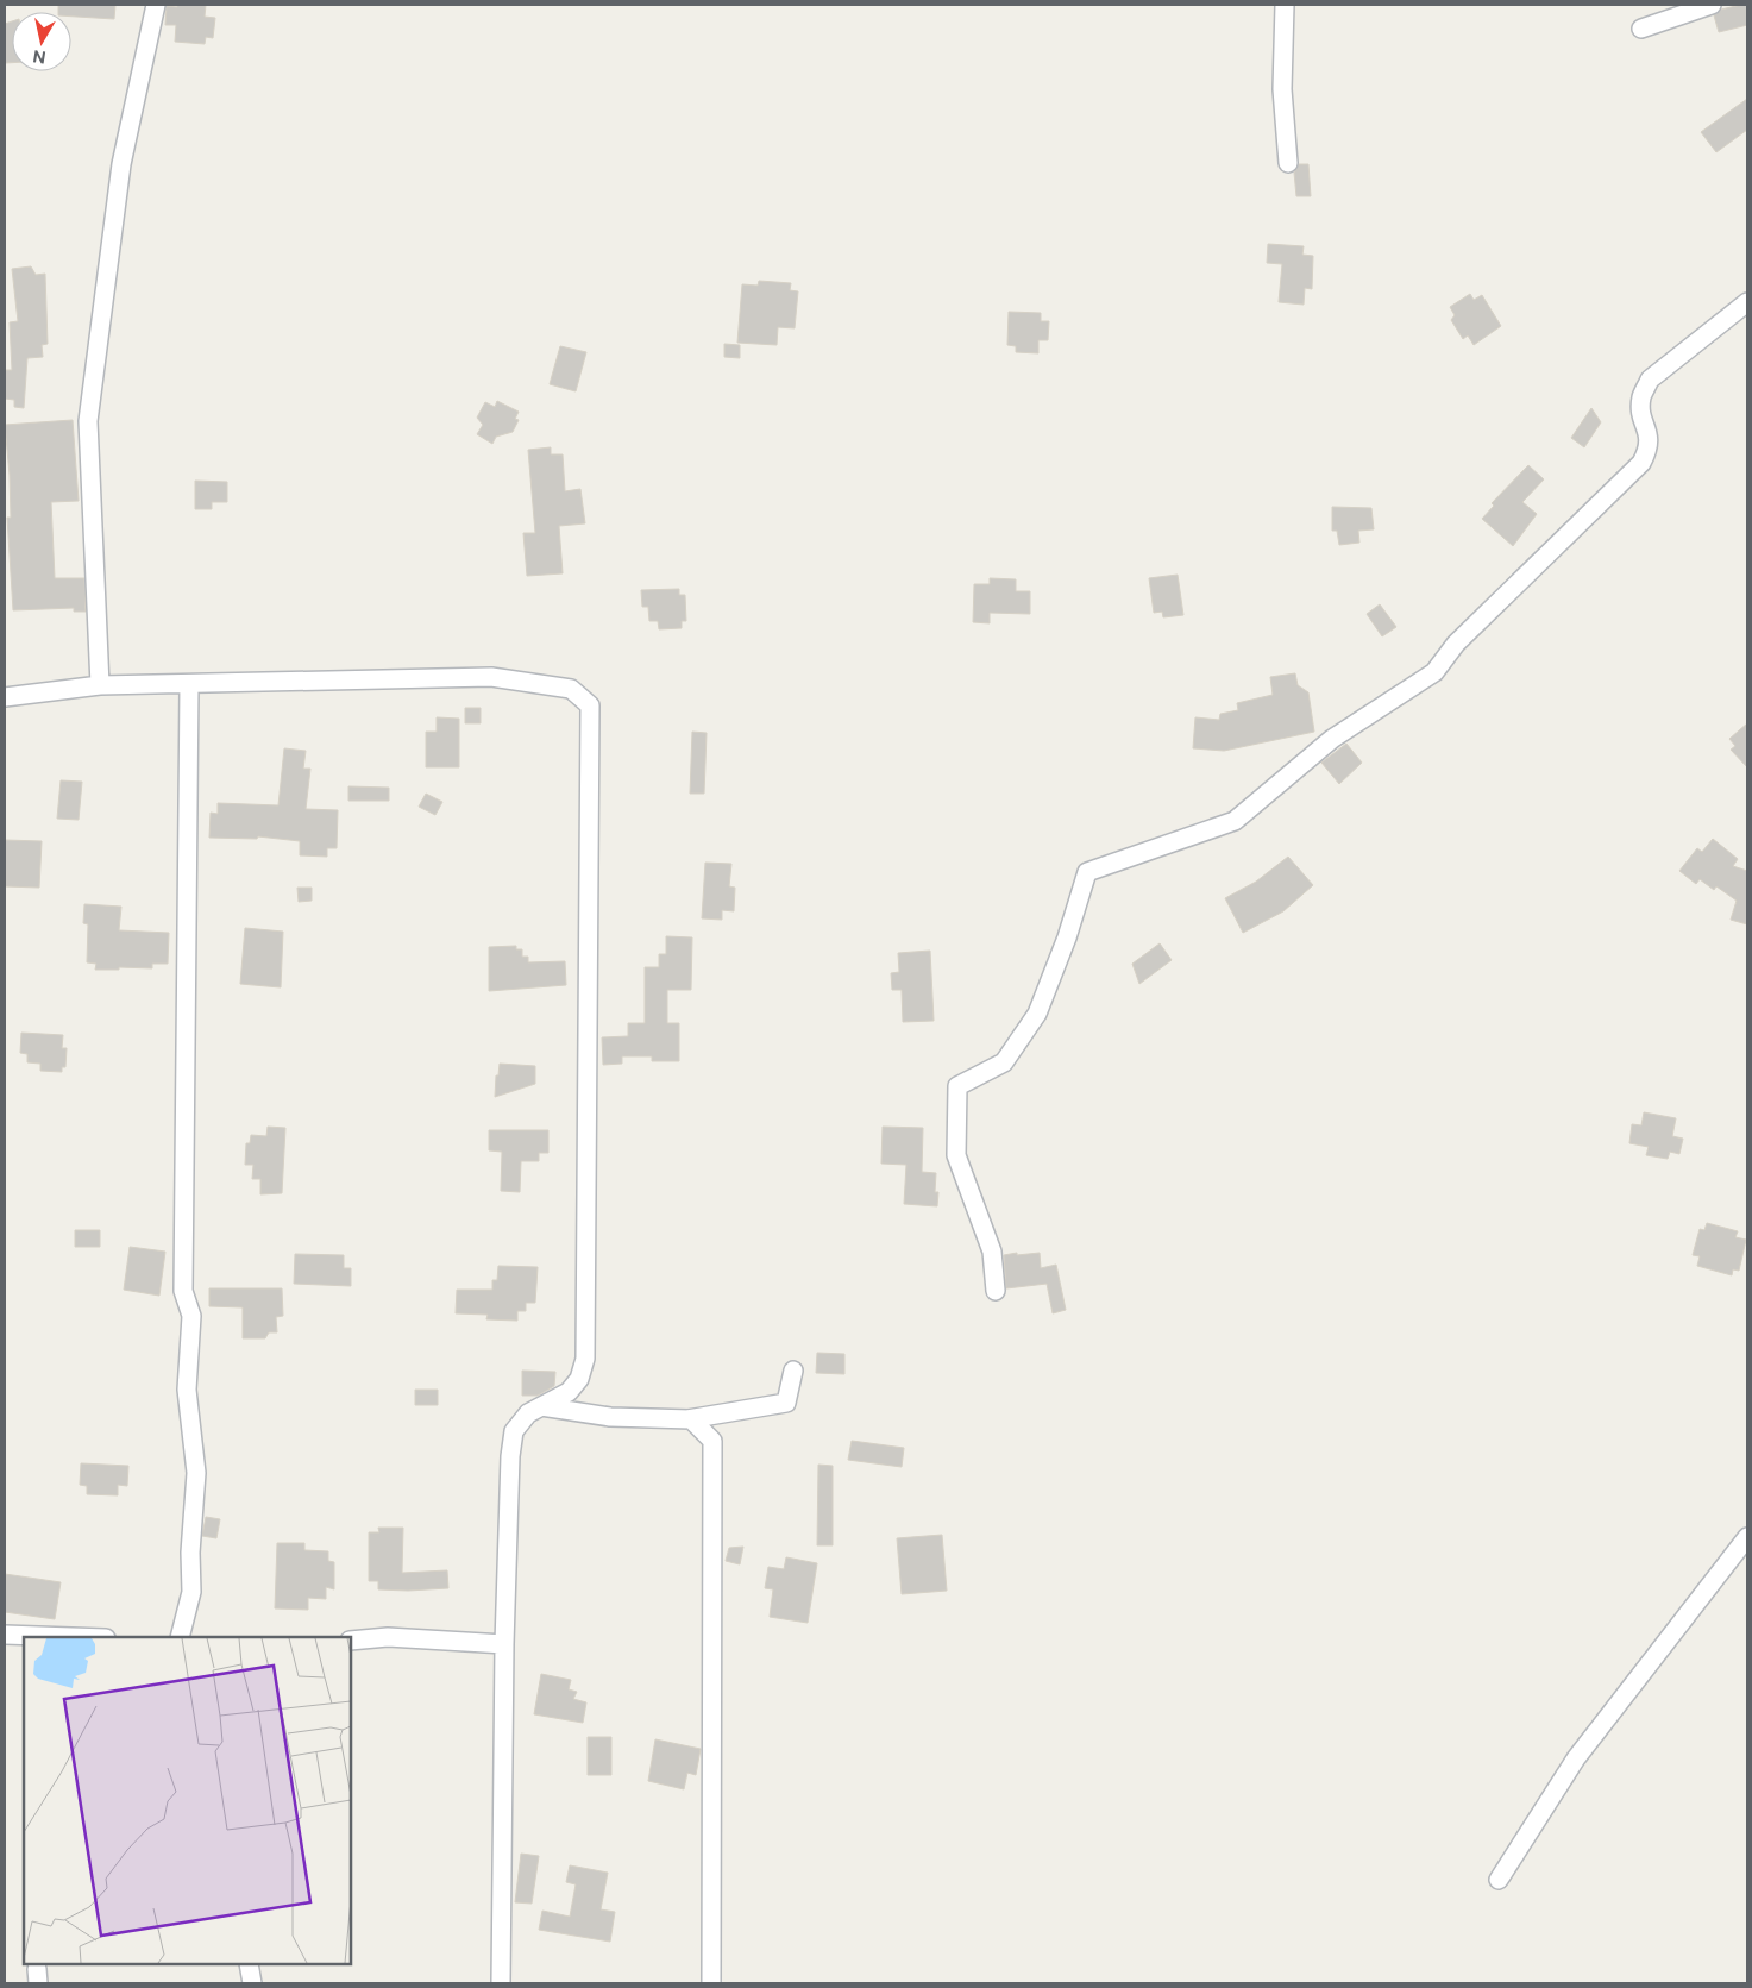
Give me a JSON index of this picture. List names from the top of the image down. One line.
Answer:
{"north":"bottom"}
